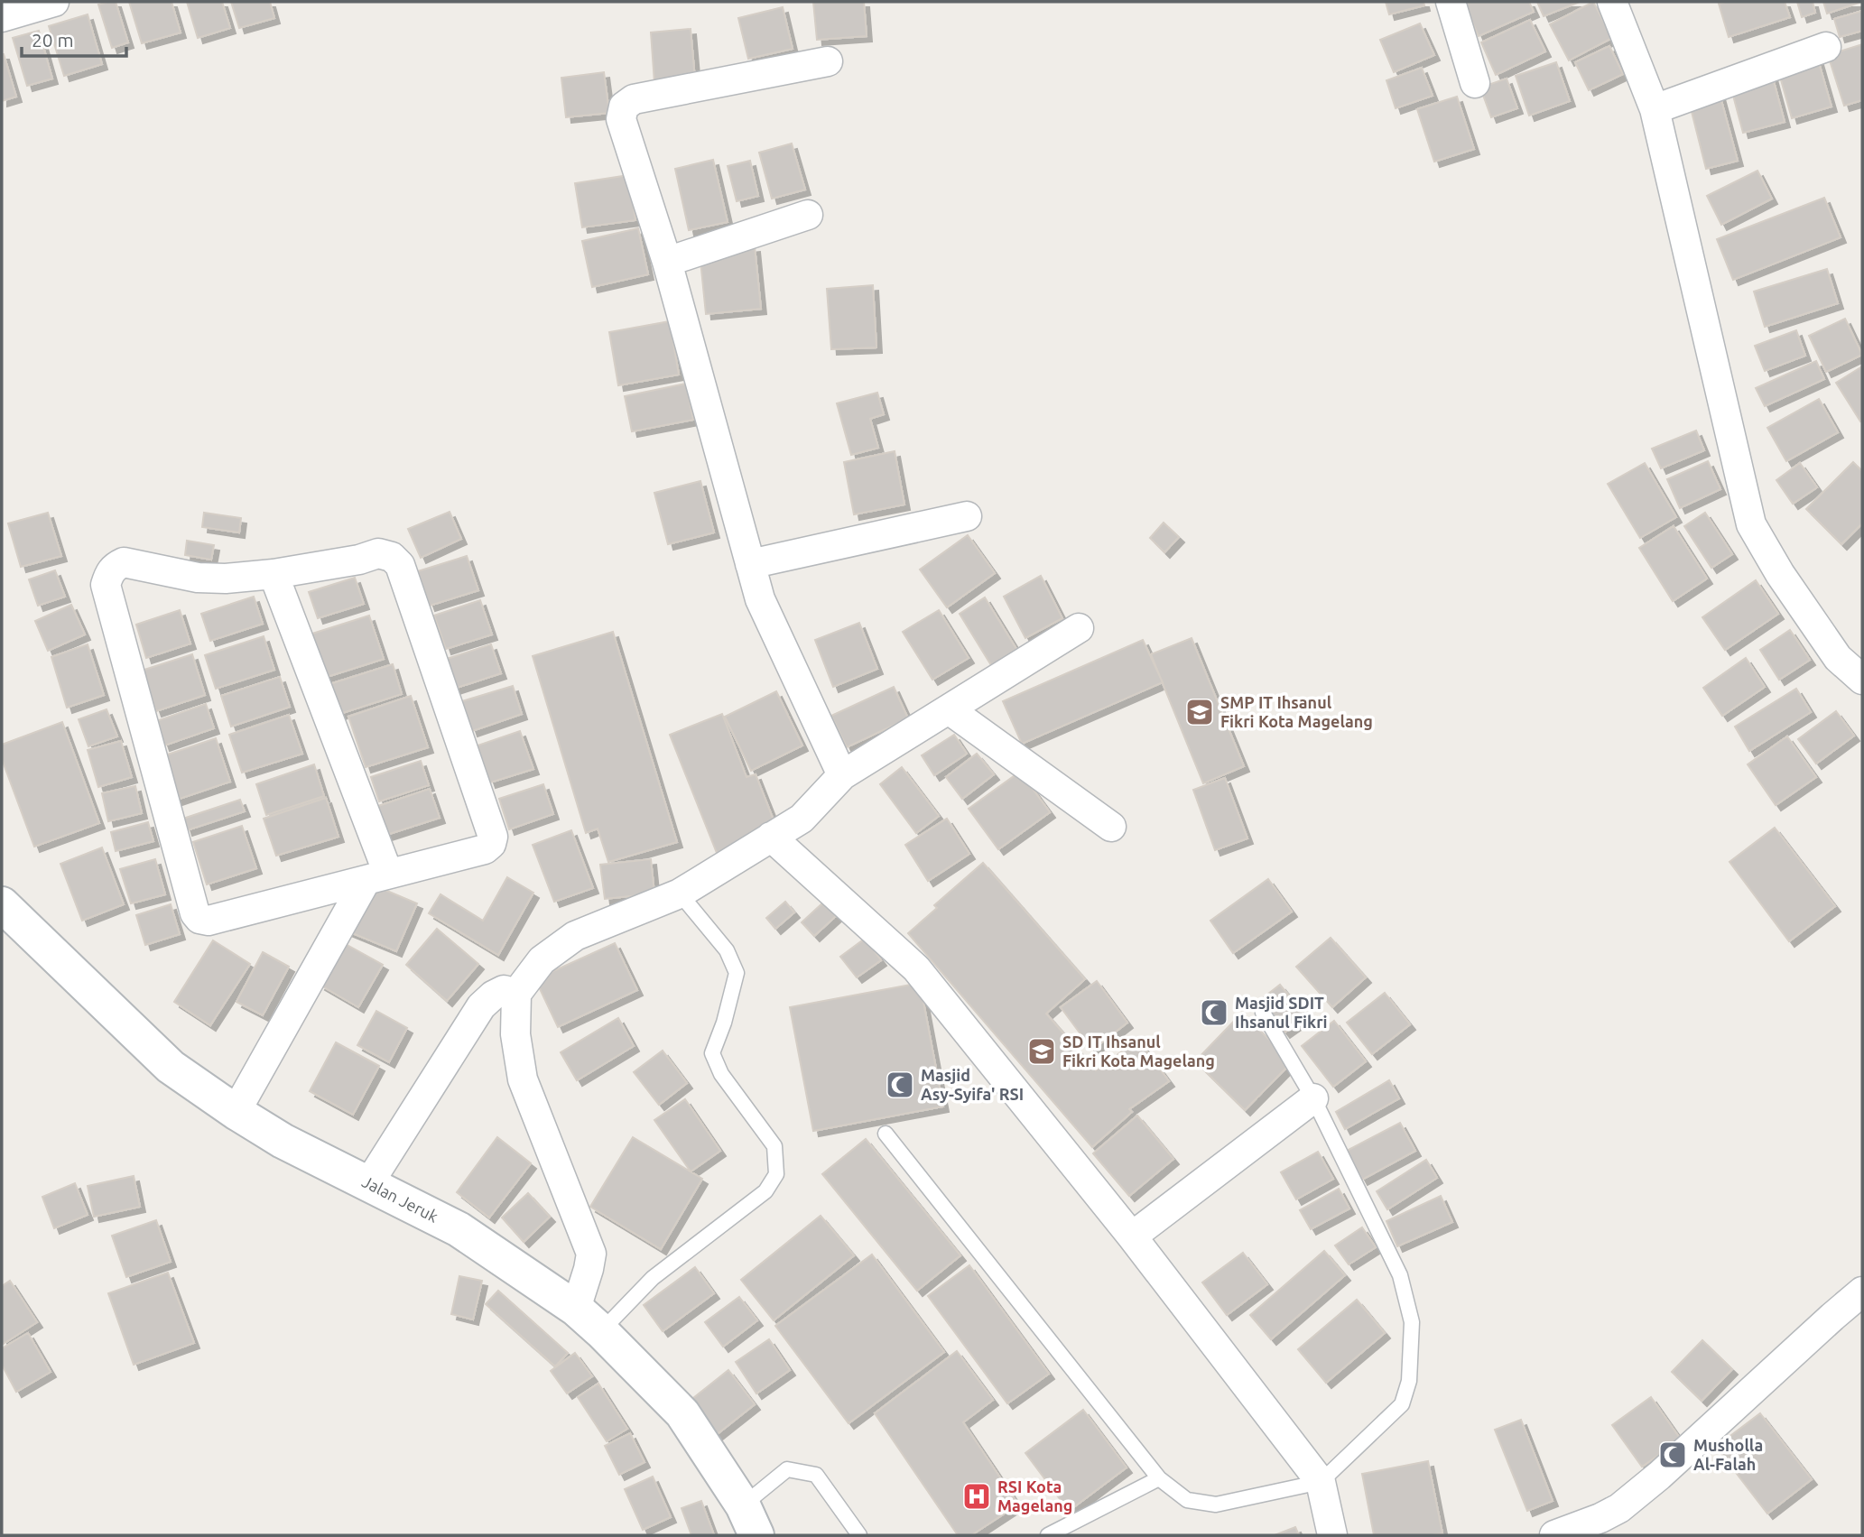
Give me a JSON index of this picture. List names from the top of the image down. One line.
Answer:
{"streets":{"main road":["Jalan Jeruk"]},"places":{"school or university":["SMP IT Ihsanul Fikri Kota Magelang","SD IT Ihsanul Fikri Kota Magelang"],"mosque":["Masjid SDIT Ihsanul Fikri","Masjid Asy-Syifa' RSI","Musholla Al-Falah"],"hospital":["RSI Kota Magelang"]},"scale_bar":"20 m"}
